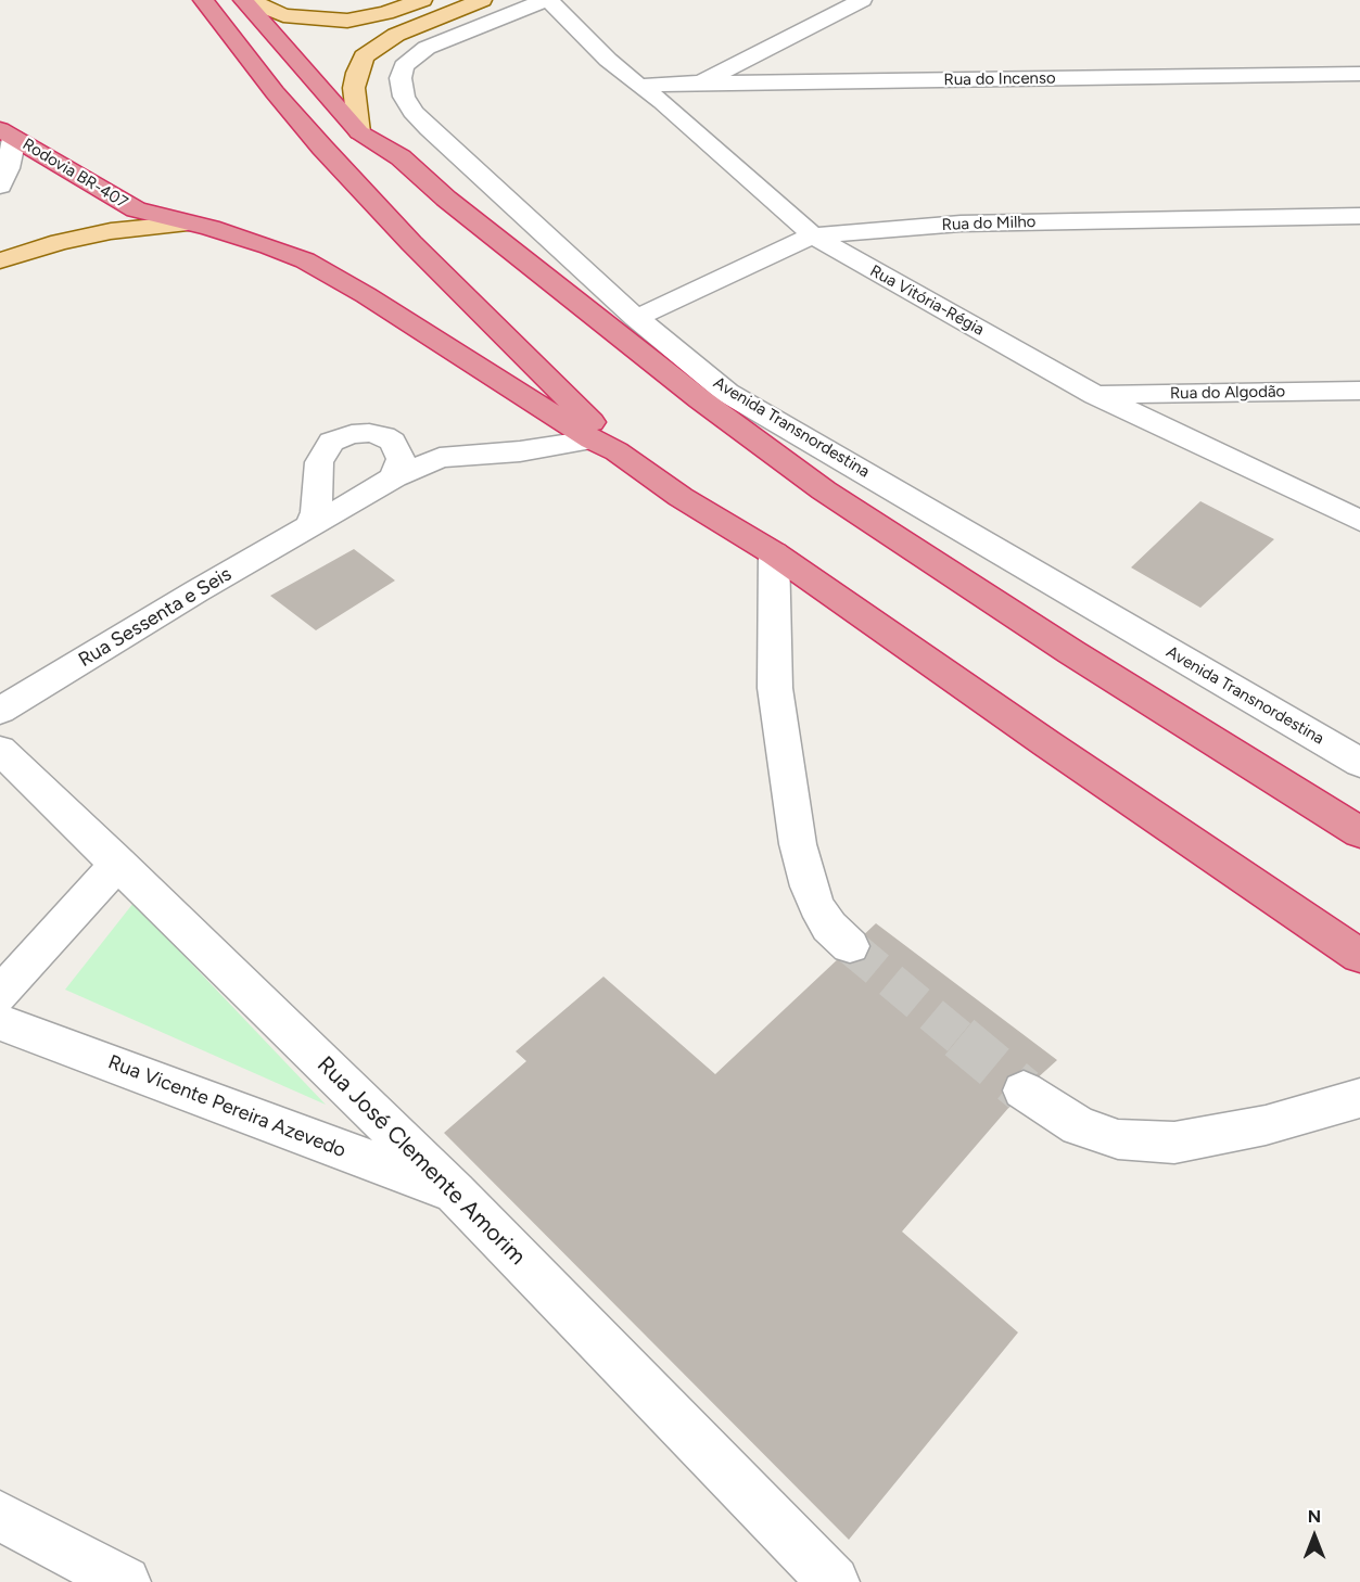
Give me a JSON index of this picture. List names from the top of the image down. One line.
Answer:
{"streets":{"highway":["Rodovia BR-407"],"street":["Rua do Incenso","Rua do Milho","Rua Vitória-Régia","Rua do Algodão","Avenida Transnordestina","Rua Sessenta e Seis","Rua Vicente Pereira Azevedo","Rua José Clemente Amorim"]},"crossings":[["Rua do Incenso","Rua Vitória-Régia"],["Rodovia BR-407","Rua Sessenta e Seis"],["Rua do Milho","Rua Vitória-Régia"],["Rua do Milho","Avenida Transnordestina"],["Rua Vitória-Régia","Rua do Algodão"],["Rua Vitória-Régia","Avenida Transnordestina"],["Rua Vicente Pereira Azevedo","Rua José Clemente Amorim"]],"north":"top"}
